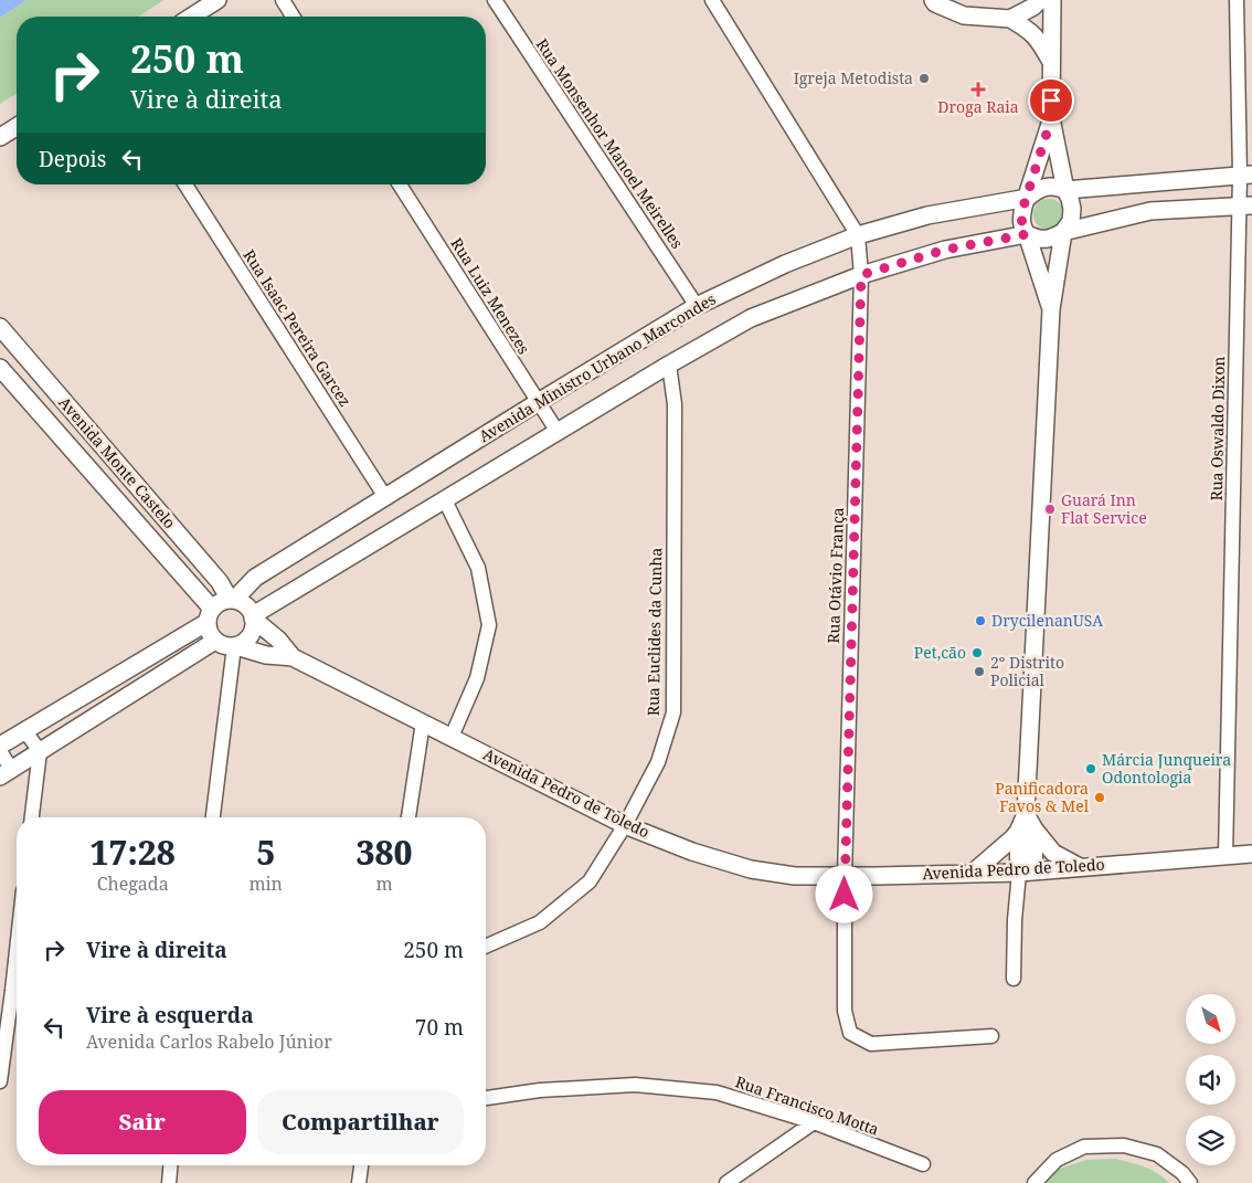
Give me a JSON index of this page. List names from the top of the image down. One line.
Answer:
{"streets":{"street":["Rua Monsenhor Manoel Meirelles","Rua Luiz Menezes","Rua Isaac Pereira Garcez","Avenida Ministro Urbano Marcondes","Rua Oswaldo Dixon","Avenida Monte Castelo","Rua Otávio França","Rua Euclides da Cunha","Avenida Pedro de Toledo","Rua Francisco Motta"]},"crossings":[["Rua Monsenhor Manoel Meirelles","Avenida Ministro Urbano Marcondes"],["Rua Luiz Menezes","Avenida Ministro Urbano Marcondes"],["Rua Isaac Pereira Garcez","Avenida Ministro Urbano Marcondes"],["Avenida Ministro Urbano Marcondes","Rua Oswaldo Dixon"],["Avenida Ministro Urbano Marcondes","Avenida Monte Castelo"],["Avenida Ministro Urbano Marcondes","Rua Otávio França"],["Rua Oswaldo Dixon","Avenida Pedro de Toledo"],["Rua Otávio França","Avenida Pedro de Toledo"],["Rua Euclides da Cunha","Avenida Pedro de Toledo"]],"places":{"other":["Igreja Metodista","Guará Inn Flat Service","DrycilenanUSA","Pet,cão","2º Distrito Policial","Márcia Junqueira Odontologia","Panificadora Favos & Mel"],"health":["Droga Raia"]},"north":"bottom right","page":{"turn":["250 m","Vire à direita"],"then":"Depois","eta":["17:28","Chegada","5","min","380","m"],"list":[{"name":"Vire à direita","value":"250 m"},{"name":"Vire à esquerda","note":"Avenida Carlos Rabelo Júnior","value":"70 m"}],"buttons":["Sair","Compartilhar"]}}
